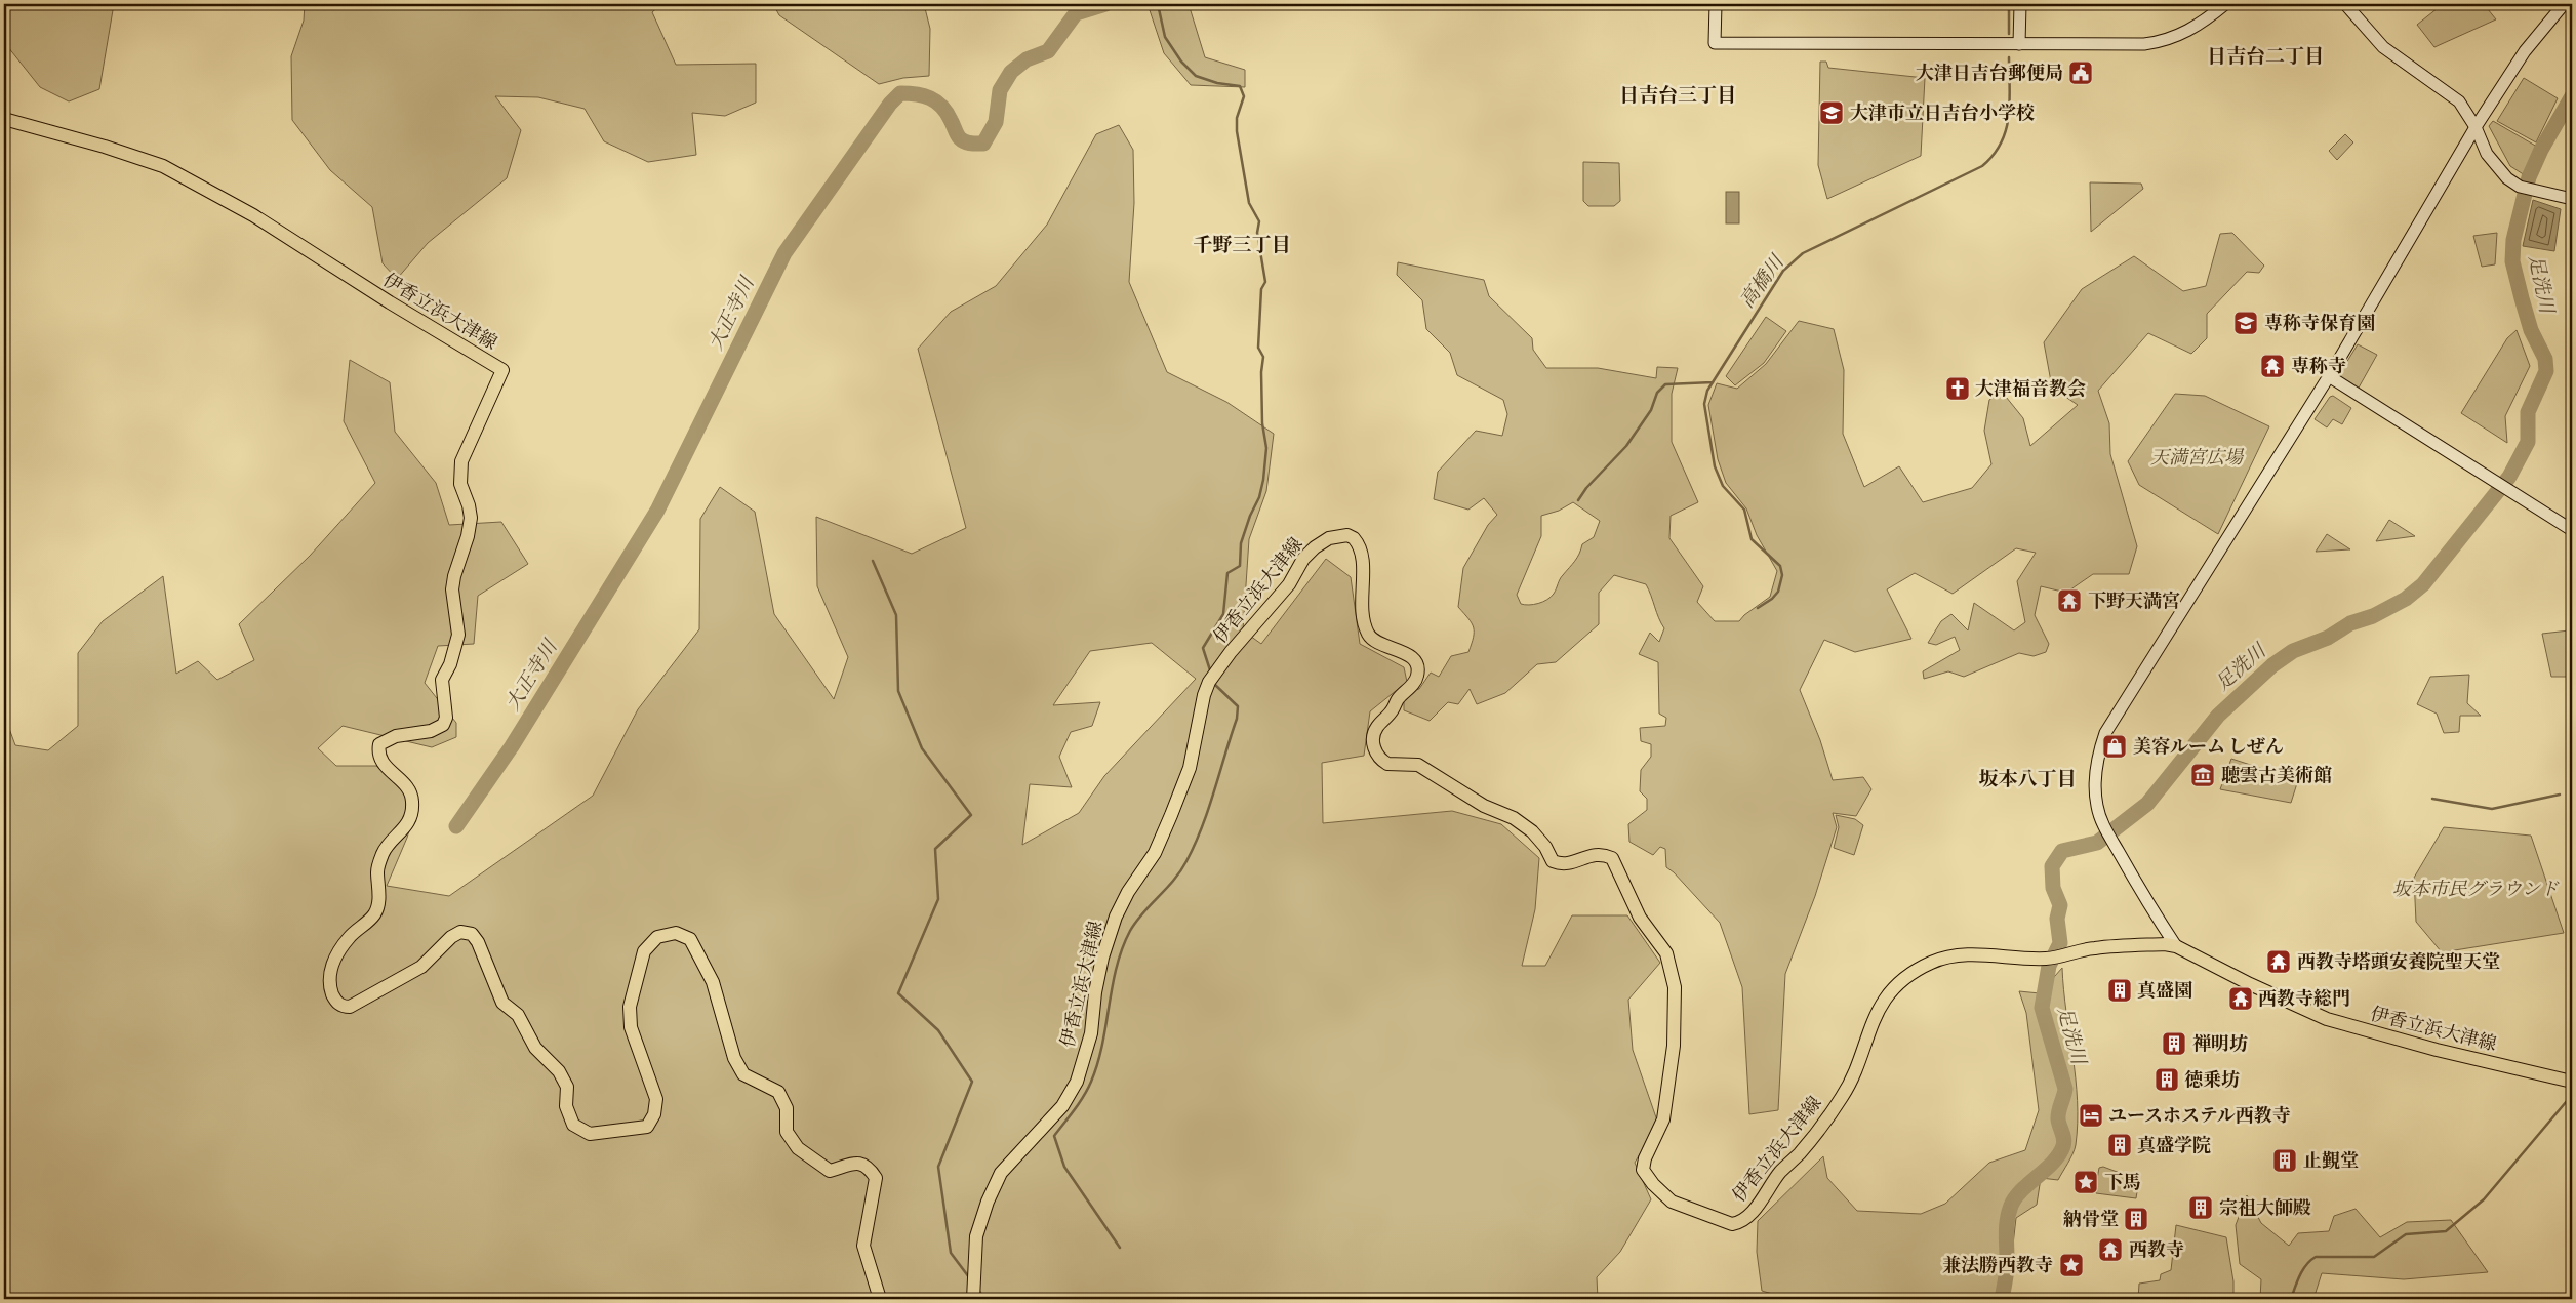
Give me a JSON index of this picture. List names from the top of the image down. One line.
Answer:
{"streets":{"main road":["伊香立浜大津線"]},"districts":["日吉台二丁目","日吉台三丁目","千野三丁目","坂本八丁目"],"water":["高橋川","足洗川","大正寺川"],"parks":["天満宮広場","坂本市民グラウンド"],"places":{"public building":["大津日吉台郵便局"],"school or university":["大津市立日吉台小学校","専称寺保育園"],"temple":["専称寺","下野天満宮","西教寺塔頭安養院聖天堂","西教寺総門","西教寺"],"church":["大津福音教会"],"shop":["美容ルーム しぜん"],"museum":["聴雲古美術館"],"building":["真盛園","禅明坊","徳乗坊","真盛学院","止覲堂","宗祖大師殿","納骨堂"],"hotel":["ユースホステル西教寺"],"place":["下馬","兼法勝西教寺"]}}
